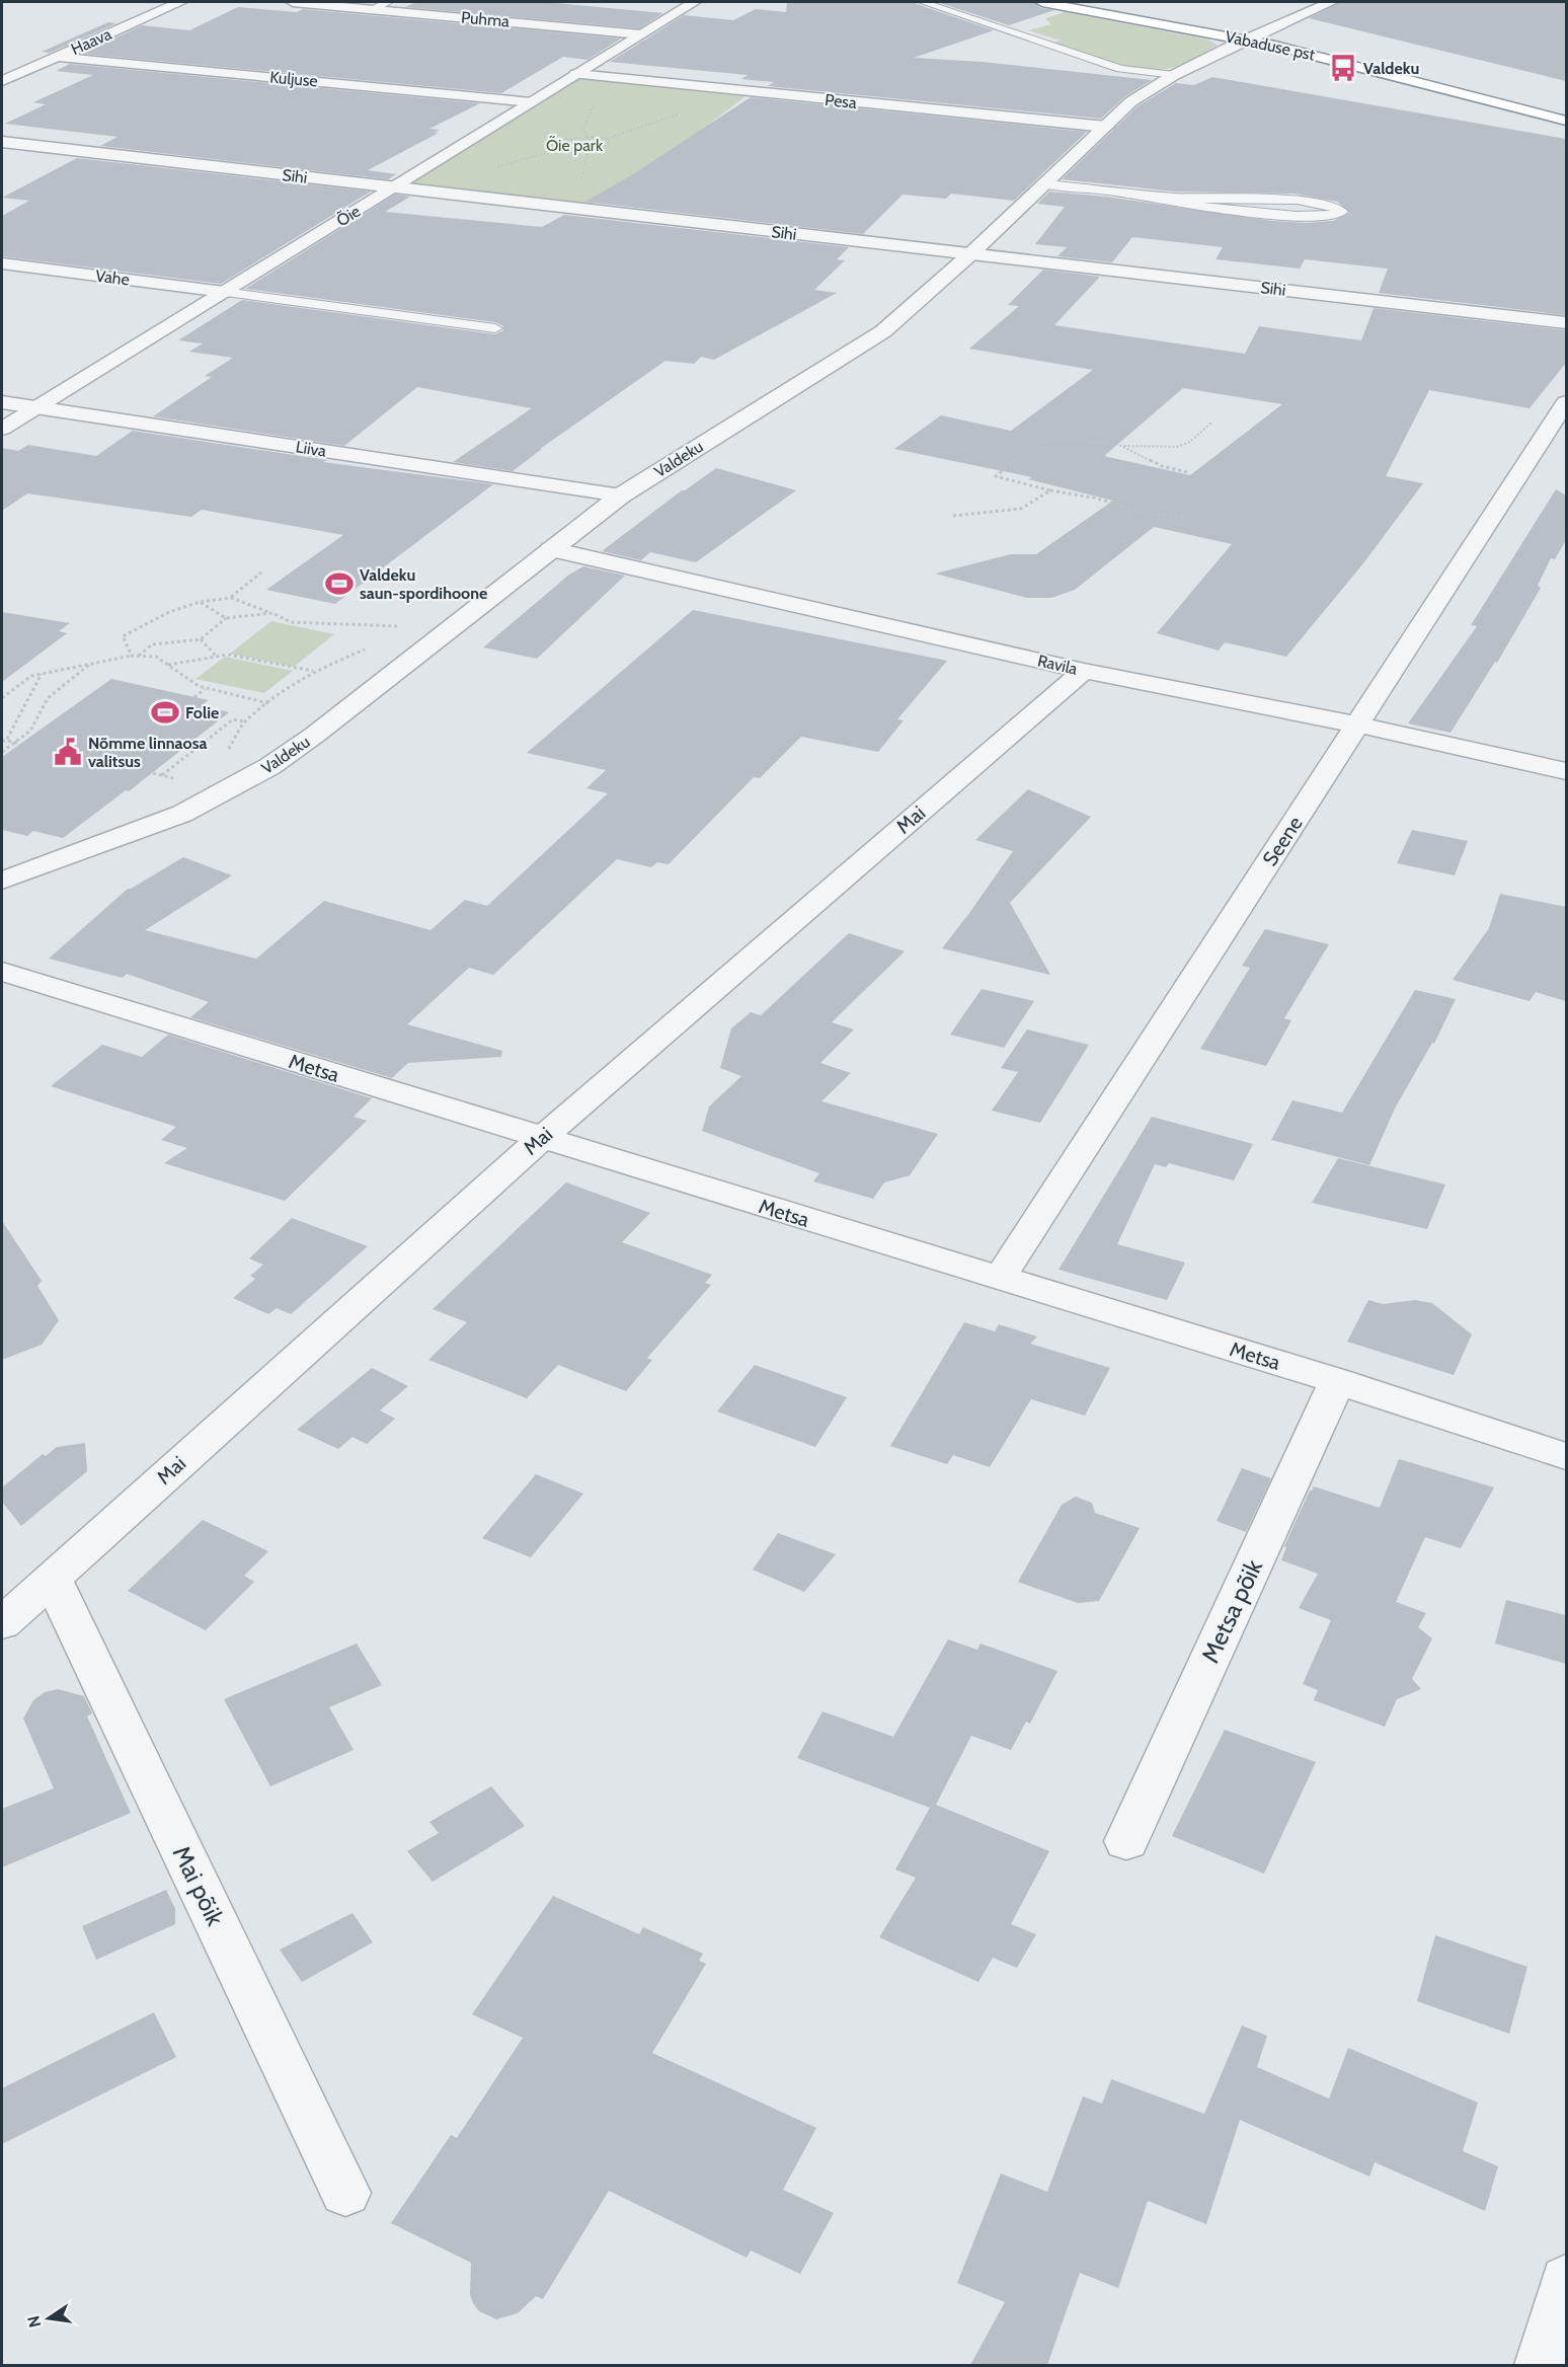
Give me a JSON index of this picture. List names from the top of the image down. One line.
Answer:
{"streets":{"highway":["Vabaduse pst"],"street":["Puhma","Haava","Kuljuse","Pesa","Sihi","Õie","Vahe","Liiva","Valdeku","Ravila","Mai","Seene","Metsa","Metsa põik","Mai põik"]},"crossings":[["Puhma","Õie"],["Haava","Kuljuse"],["Vabaduse pst","Valdeku"],["Kuljuse","Õie"],["Pesa","Õie"],["Pesa","Valdeku"],["Sihi","Õie"],["Sihi","Valdeku"],["Õie","Vahe"],["Õie","Liiva"],["Liiva","Valdeku"],["Valdeku","Ravila"],["Ravila","Mai"],["Ravila","Seene"],["Mai","Metsa"],["Mai","Mai põik"],["Seene","Metsa"],["Metsa","Metsa põik"]],"parks":["Õie park"],"places":{"bus stop":["Valdeku"],"sports":["Valdeku saun-spordihoone","Folie"],"public building":["Nõmme linnaosa valitsus"]},"north":"left"}
